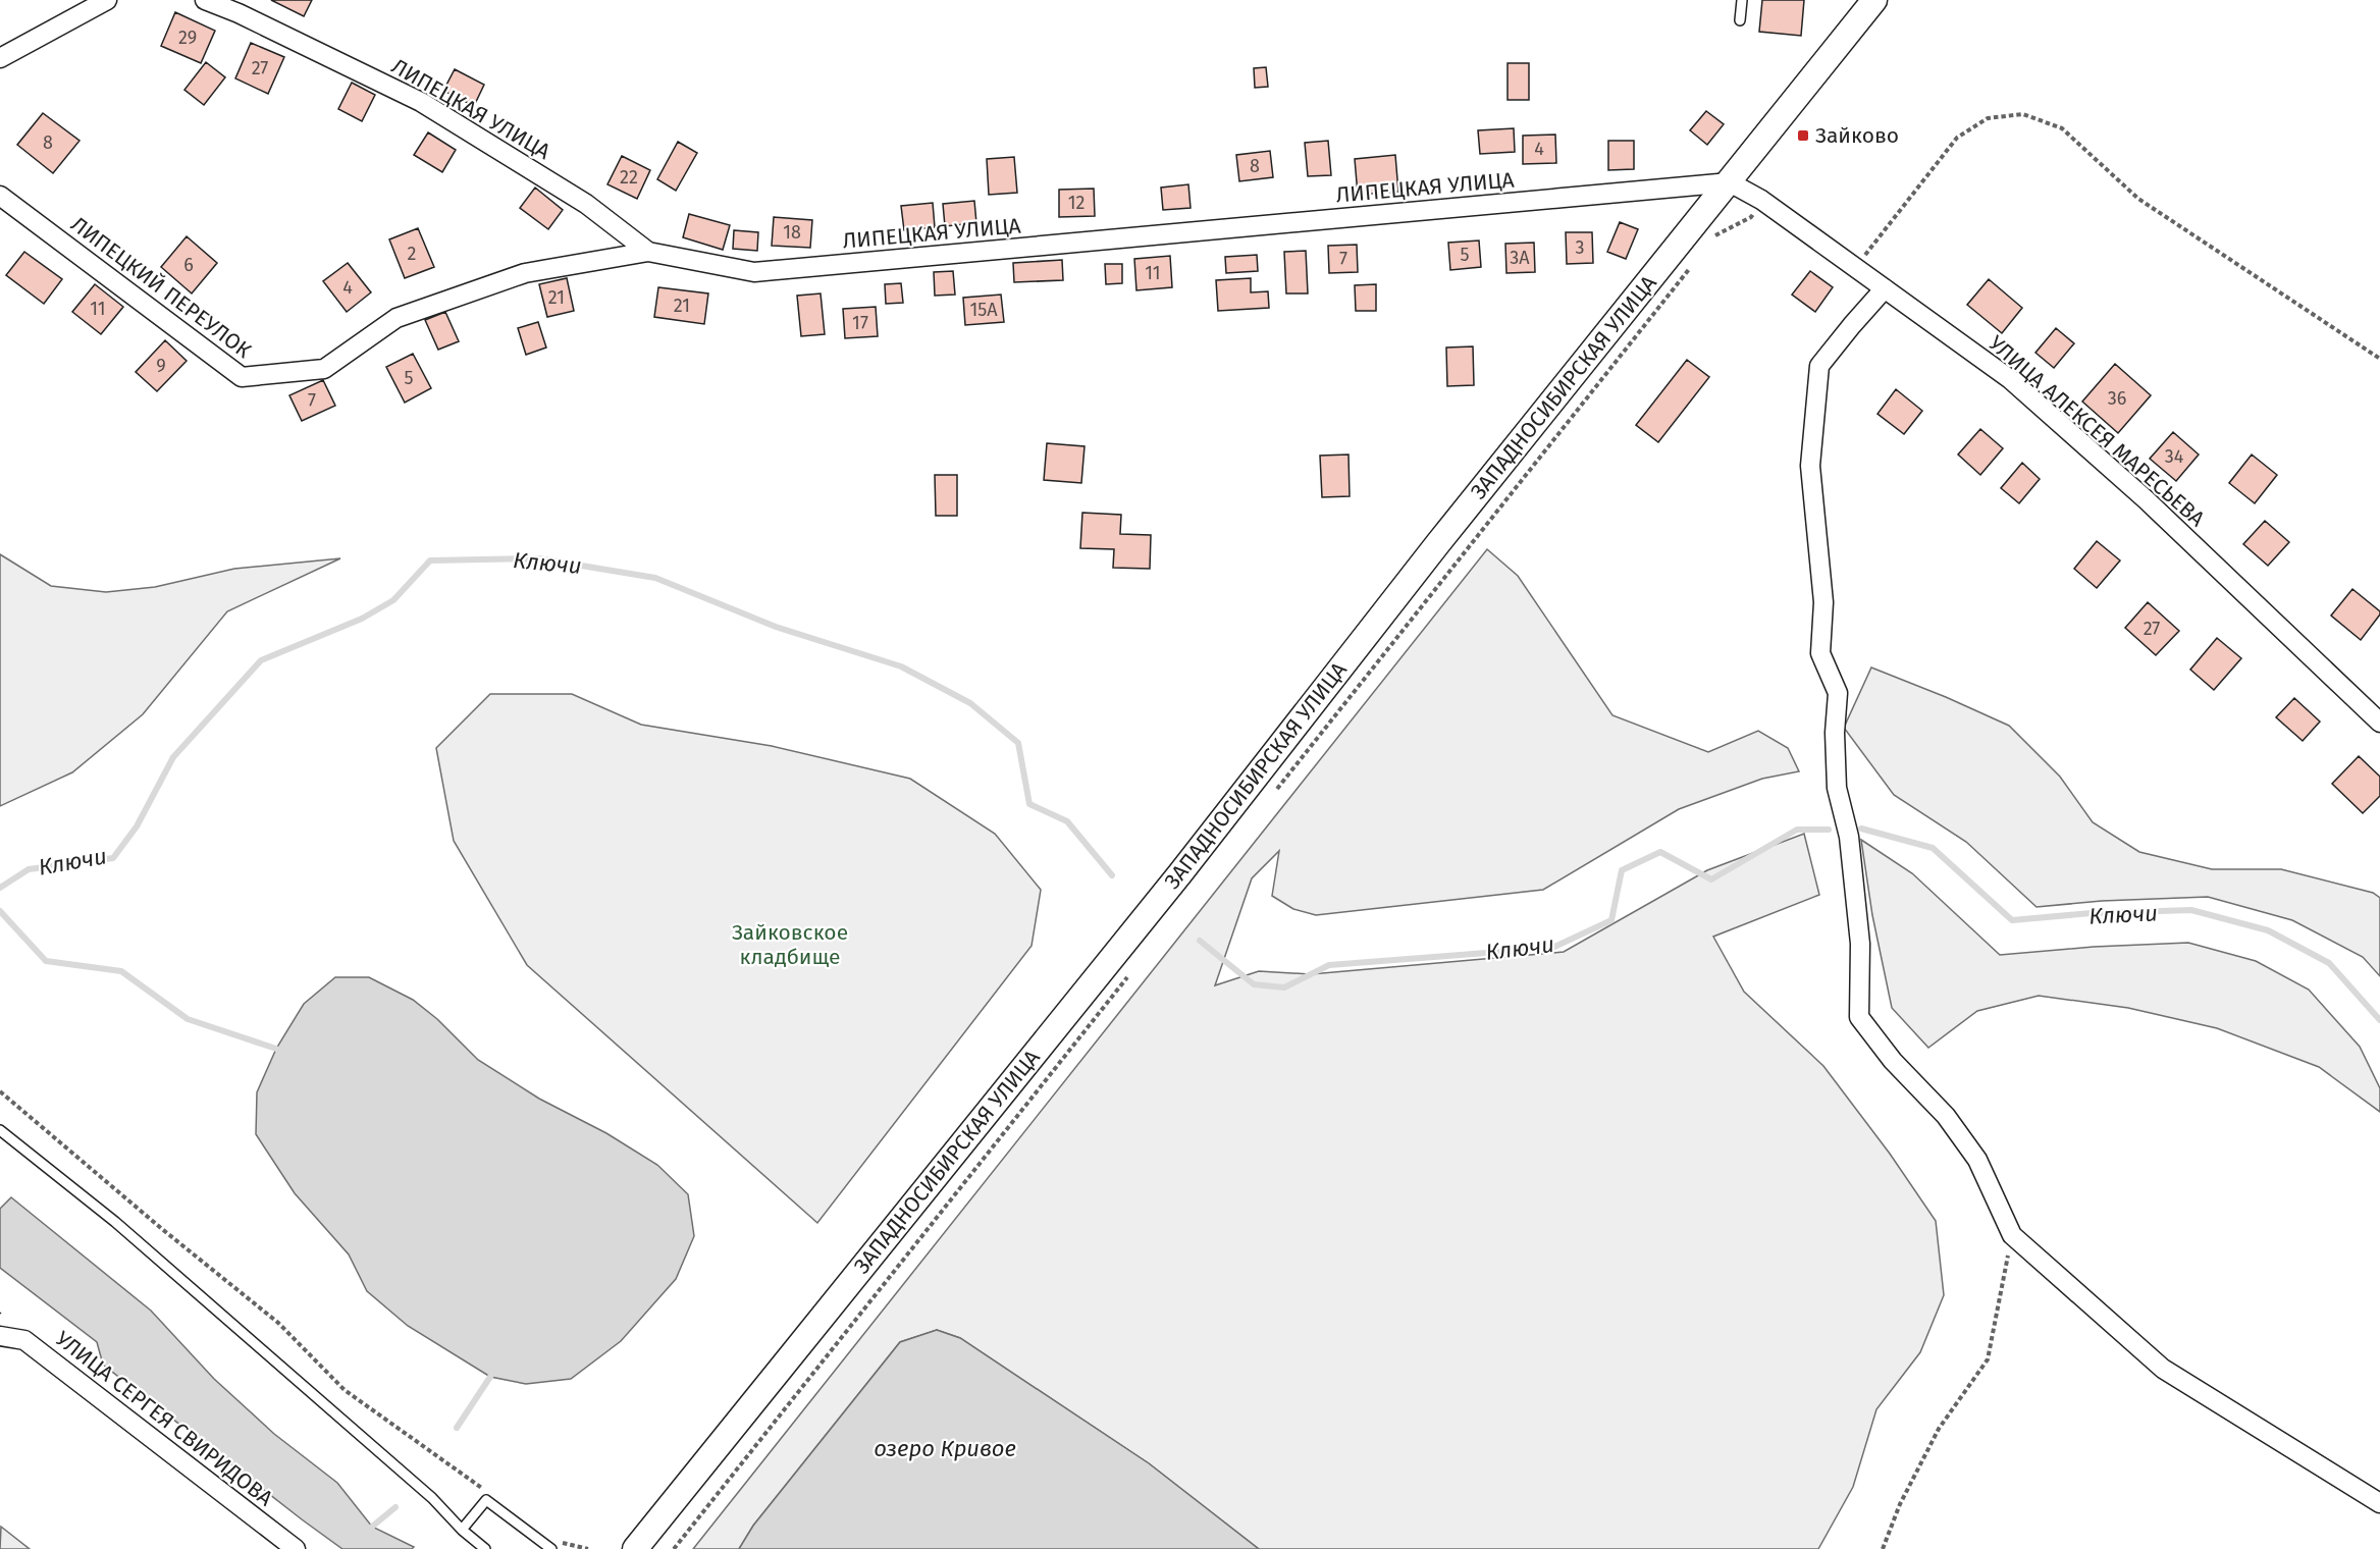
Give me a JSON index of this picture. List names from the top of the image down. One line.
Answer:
{"streets":{"main road":["ЗАПАДНОСИБИРСКАЯ УЛИЦА"],"street":["ЛИПЕЦКАЯ УЛИЦА","ЛИПЕЦКИЙ ПЕРЕУЛОК","УЛИЦА АЛЕКСЕЯ МАРЕСЬЕВА","УЛИЦА СЕРГЕЯ СВИРИДОВА"]},"crossings":[["ЛИПЕЦКАЯ УЛИЦА","ЛИПЕЦКИЙ ПЕРЕУЛОК"],["ЛИПЕЦКАЯ УЛИЦА","ЗАПАДНОСИБИРСКАЯ УЛИЦА"],["ЛИПЕЦКАЯ УЛИЦА","УЛИЦА АЛЕКСЕЯ МАРЕСЬЕВА"],["ЗАПАДНОСИБИРСКАЯ УЛИЦА","УЛИЦА АЛЕКСЕЯ МАРЕСЬЕВА"]],"water":["Ключи","озеро Кривое"],"parks":["Зайковское кладбище"],"places":{"transit":["Зайково"]},"house_numbers":["29","27","8","4","8","22","12","18","3","2","5","3А","7","6","11","4","21","21","11","15А","17","9","5","36","7","34","27"]}
